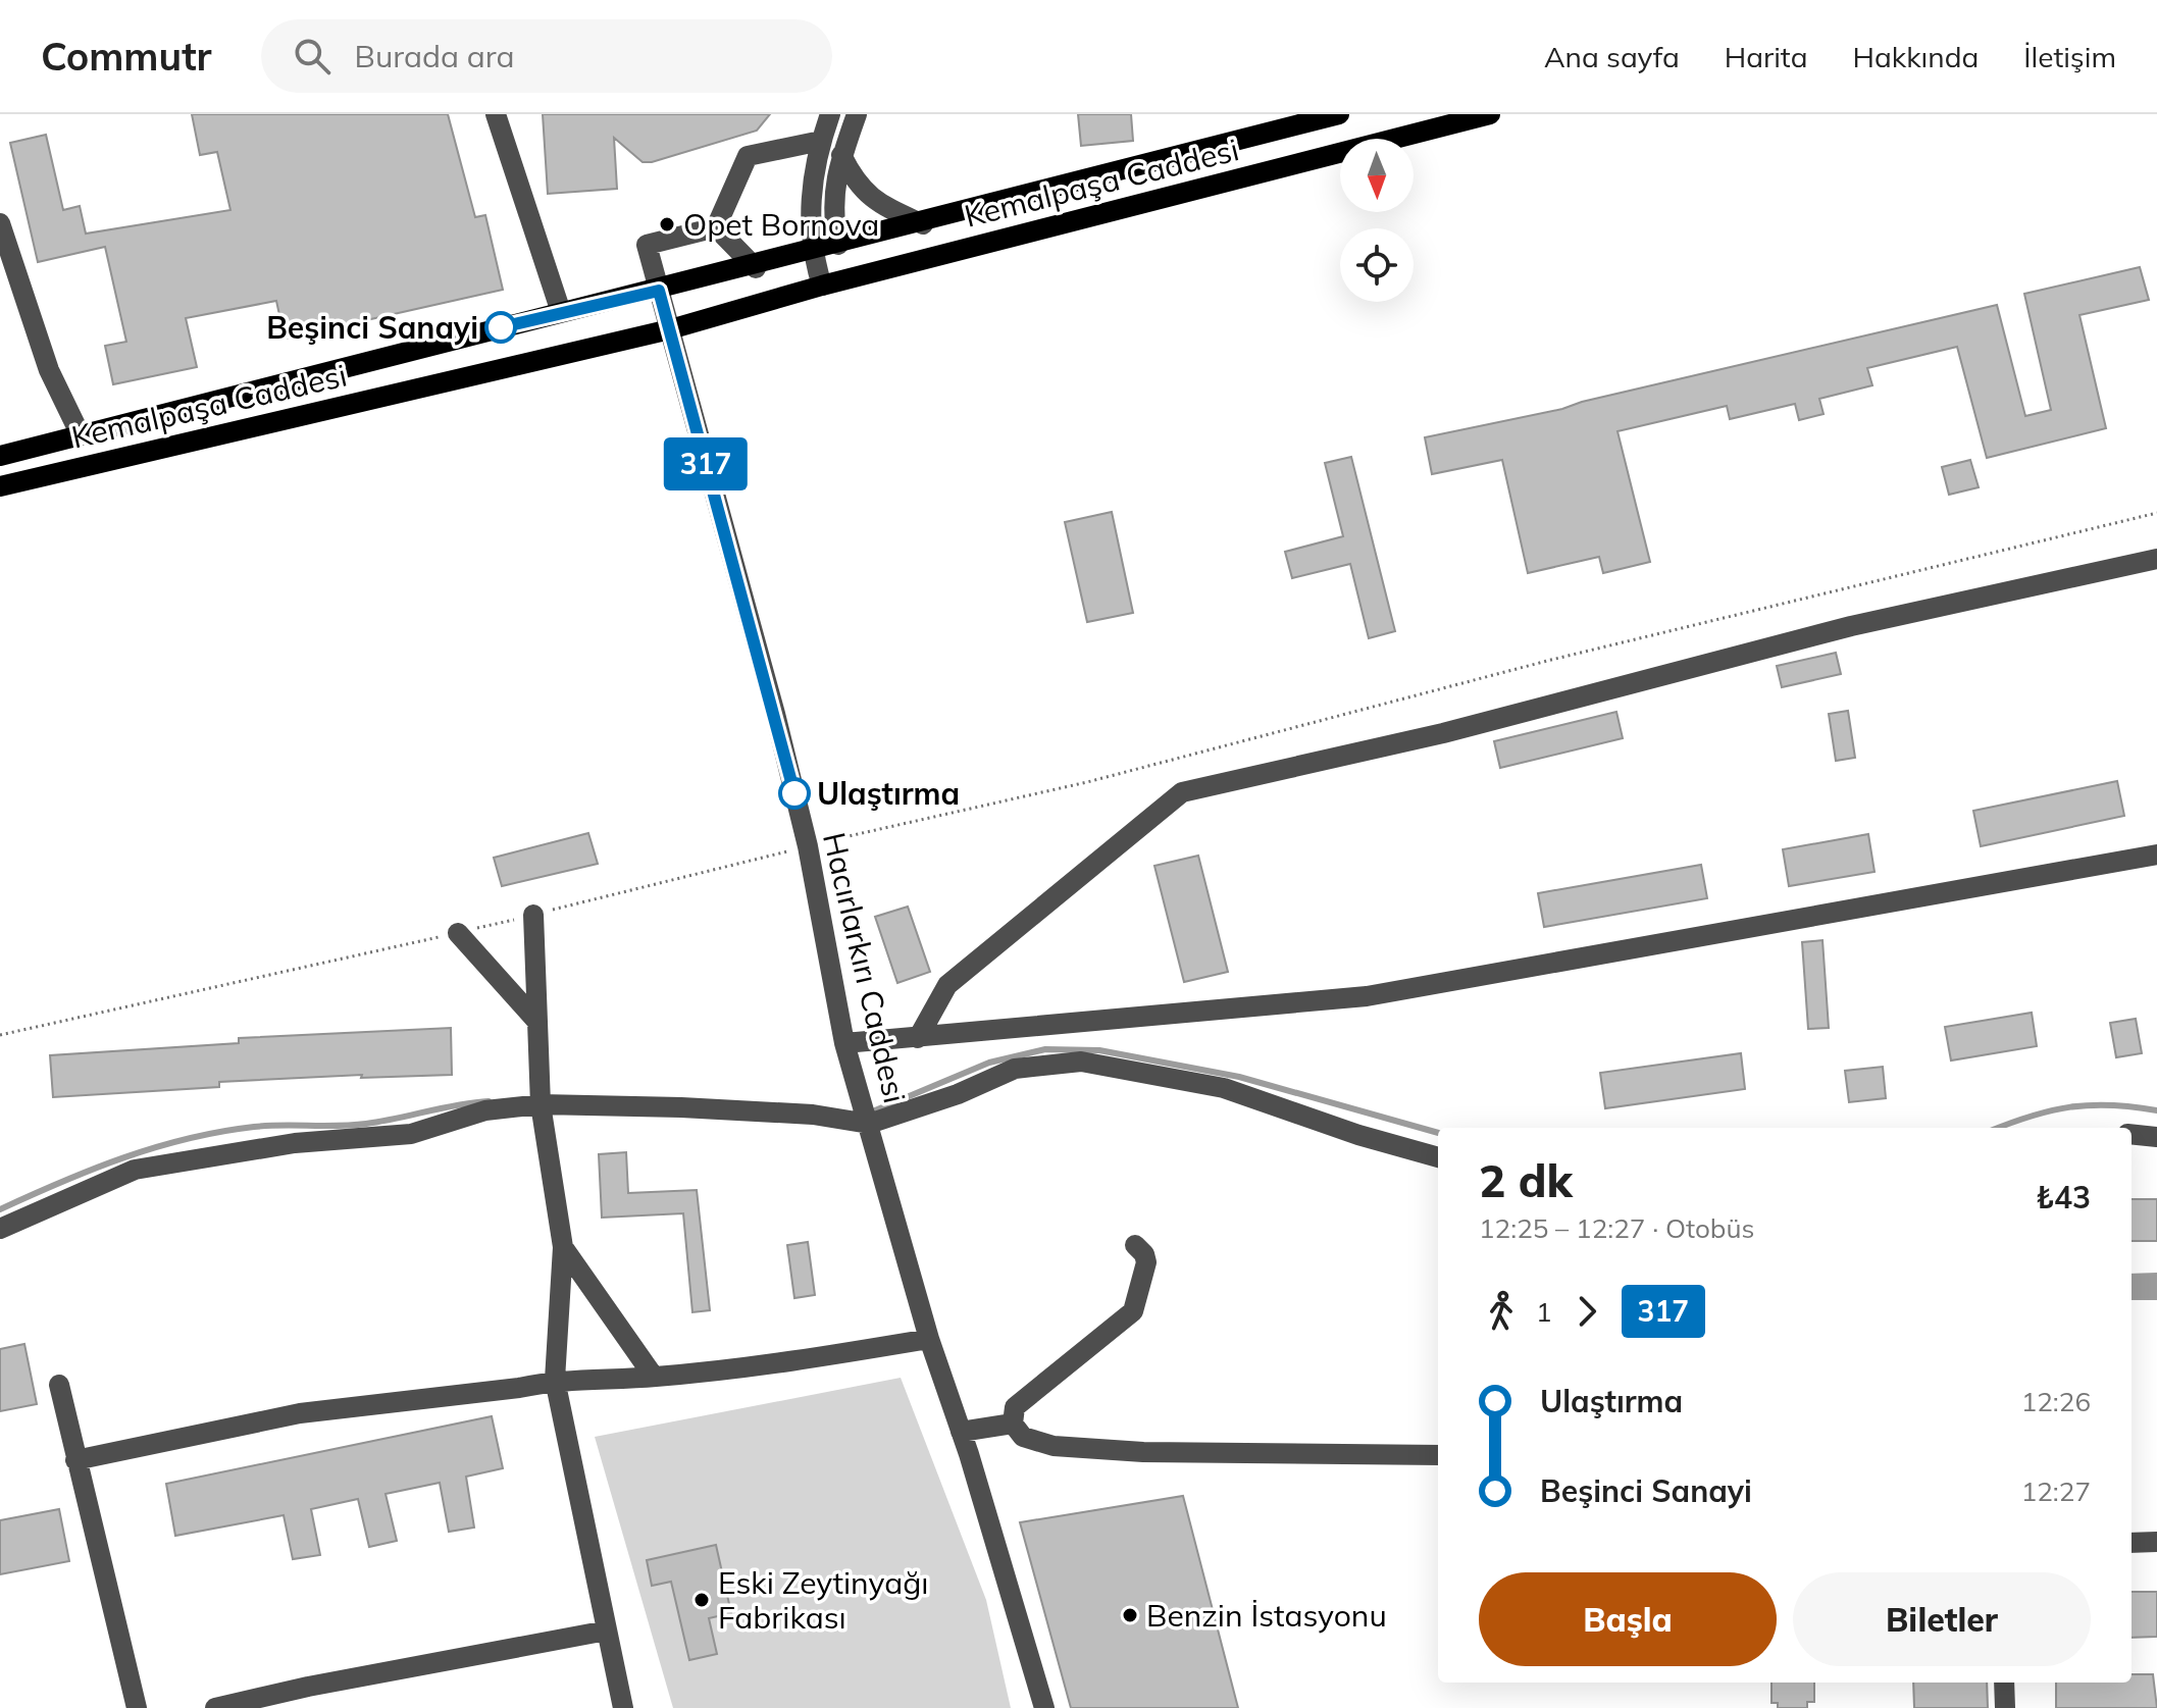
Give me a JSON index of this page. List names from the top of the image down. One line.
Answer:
{"streets":{"main road":["Kemalpaşa Caddesi"],"street":["Hacırlarkırı Caddesi"]},"crossings":[["Kemalpaşa Caddesi","Hacırlarkırı Caddesi"]],"places":["Opet Bornova","Beşinci Sanayi","Ulaştırma","Eski Zeytinyağı Fabrikası","Benzin İstasyonu"],"lines":["bus line 317"],"north":"bottom","page":{"header":"Commutr","search":"Burada ara","nav":["Ana sayfa","Harita","Hakkında","İletişim"],"on_map":"317","heading":["2 dk","12:25 – 12:27 · Otobüs","₺43"],"legs":["1","317"],"list":[{"name":"Ulaştırma","value":"12:26"},{"name":"Beşinci Sanayi","value":"12:27"}],"buttons":["Başla","Biletler"]}}
